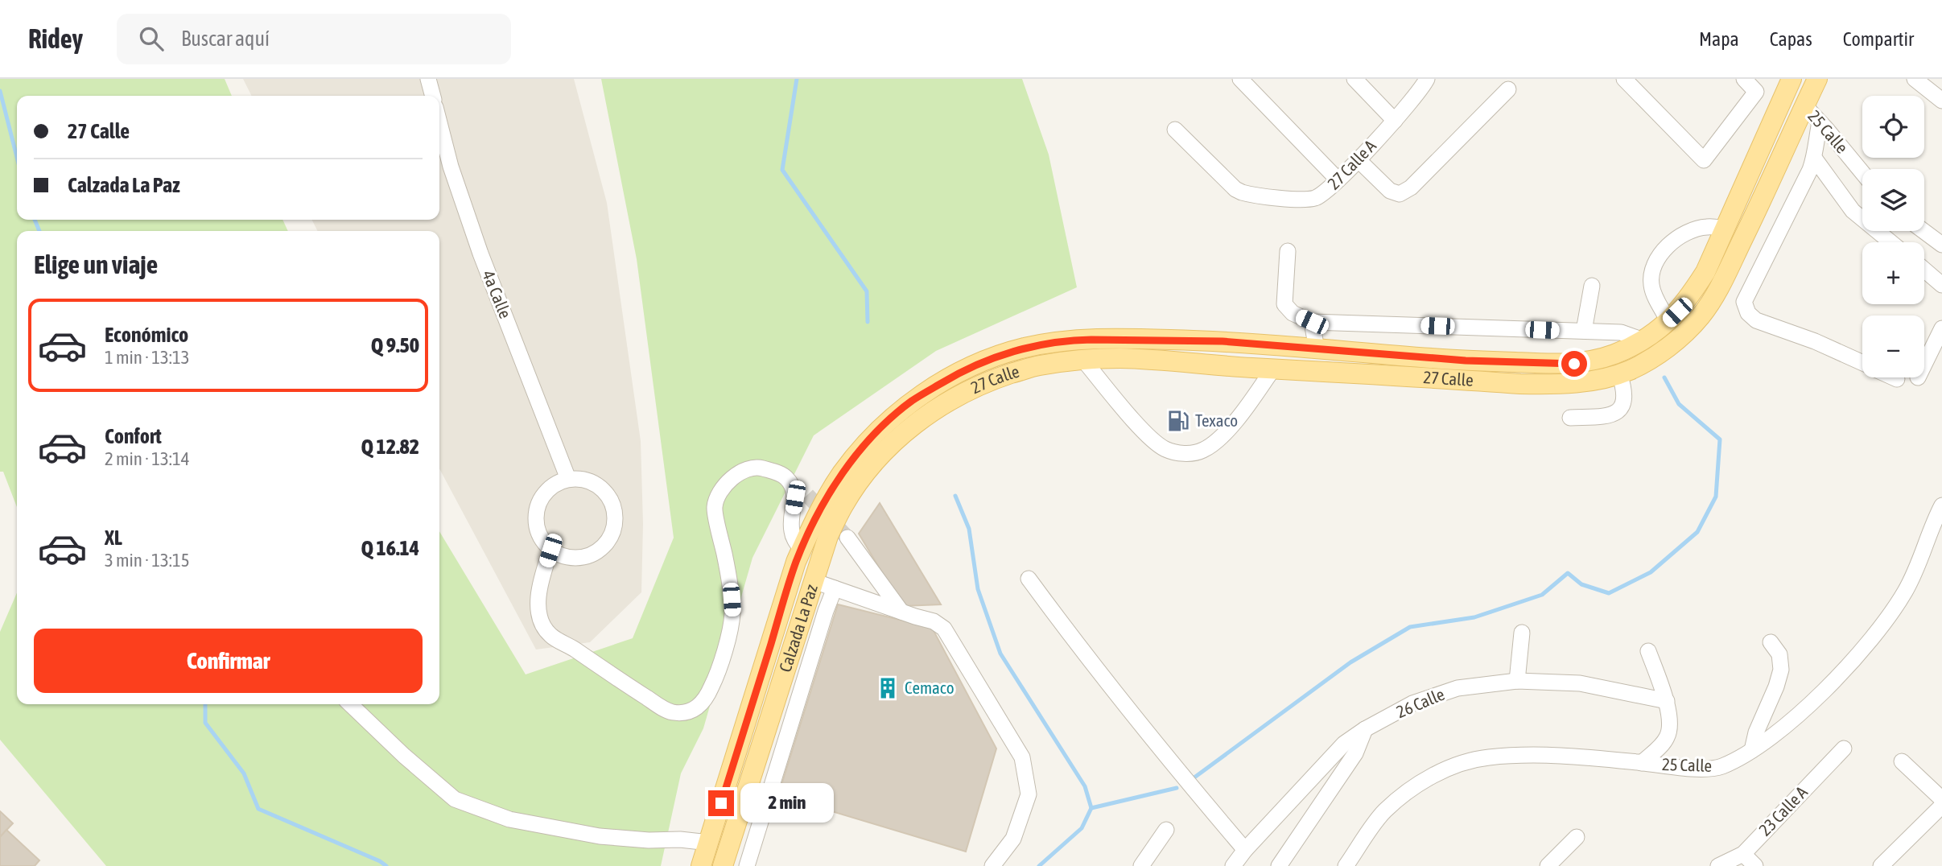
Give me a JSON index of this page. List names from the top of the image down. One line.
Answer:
{"streets":{"main road":["27 Calle","Calzada La Paz"],"street":["25 Calle","27 Calle A","4a Calle","26 Calle","23 Calle A"]},"crossings":[["25 Calle","27 Calle"],["27 Calle","Calzada La Paz"]],"places":{"fuel station":["Texaco"],"building":["Cemaco"]},"page":{"header":"Ridey","search":"Buscar aquí","nav":["Mapa","Capas","Compartir"],"map_buttons":["+","−"],"banner":["27 Calle","Calzada La Paz"],"heading":"Elige un viaje","list":[{"name":"Económico","note":"1 min · 13:13","value":"Q 9.50"},{"name":"Confort","note":"2 min · 13:14","value":"Q 12.82"},{"name":"XL","note":"3 min · 13:15","value":"Q 16.14"}],"buttons":"Confirmar","bubble":"2 min"}}
